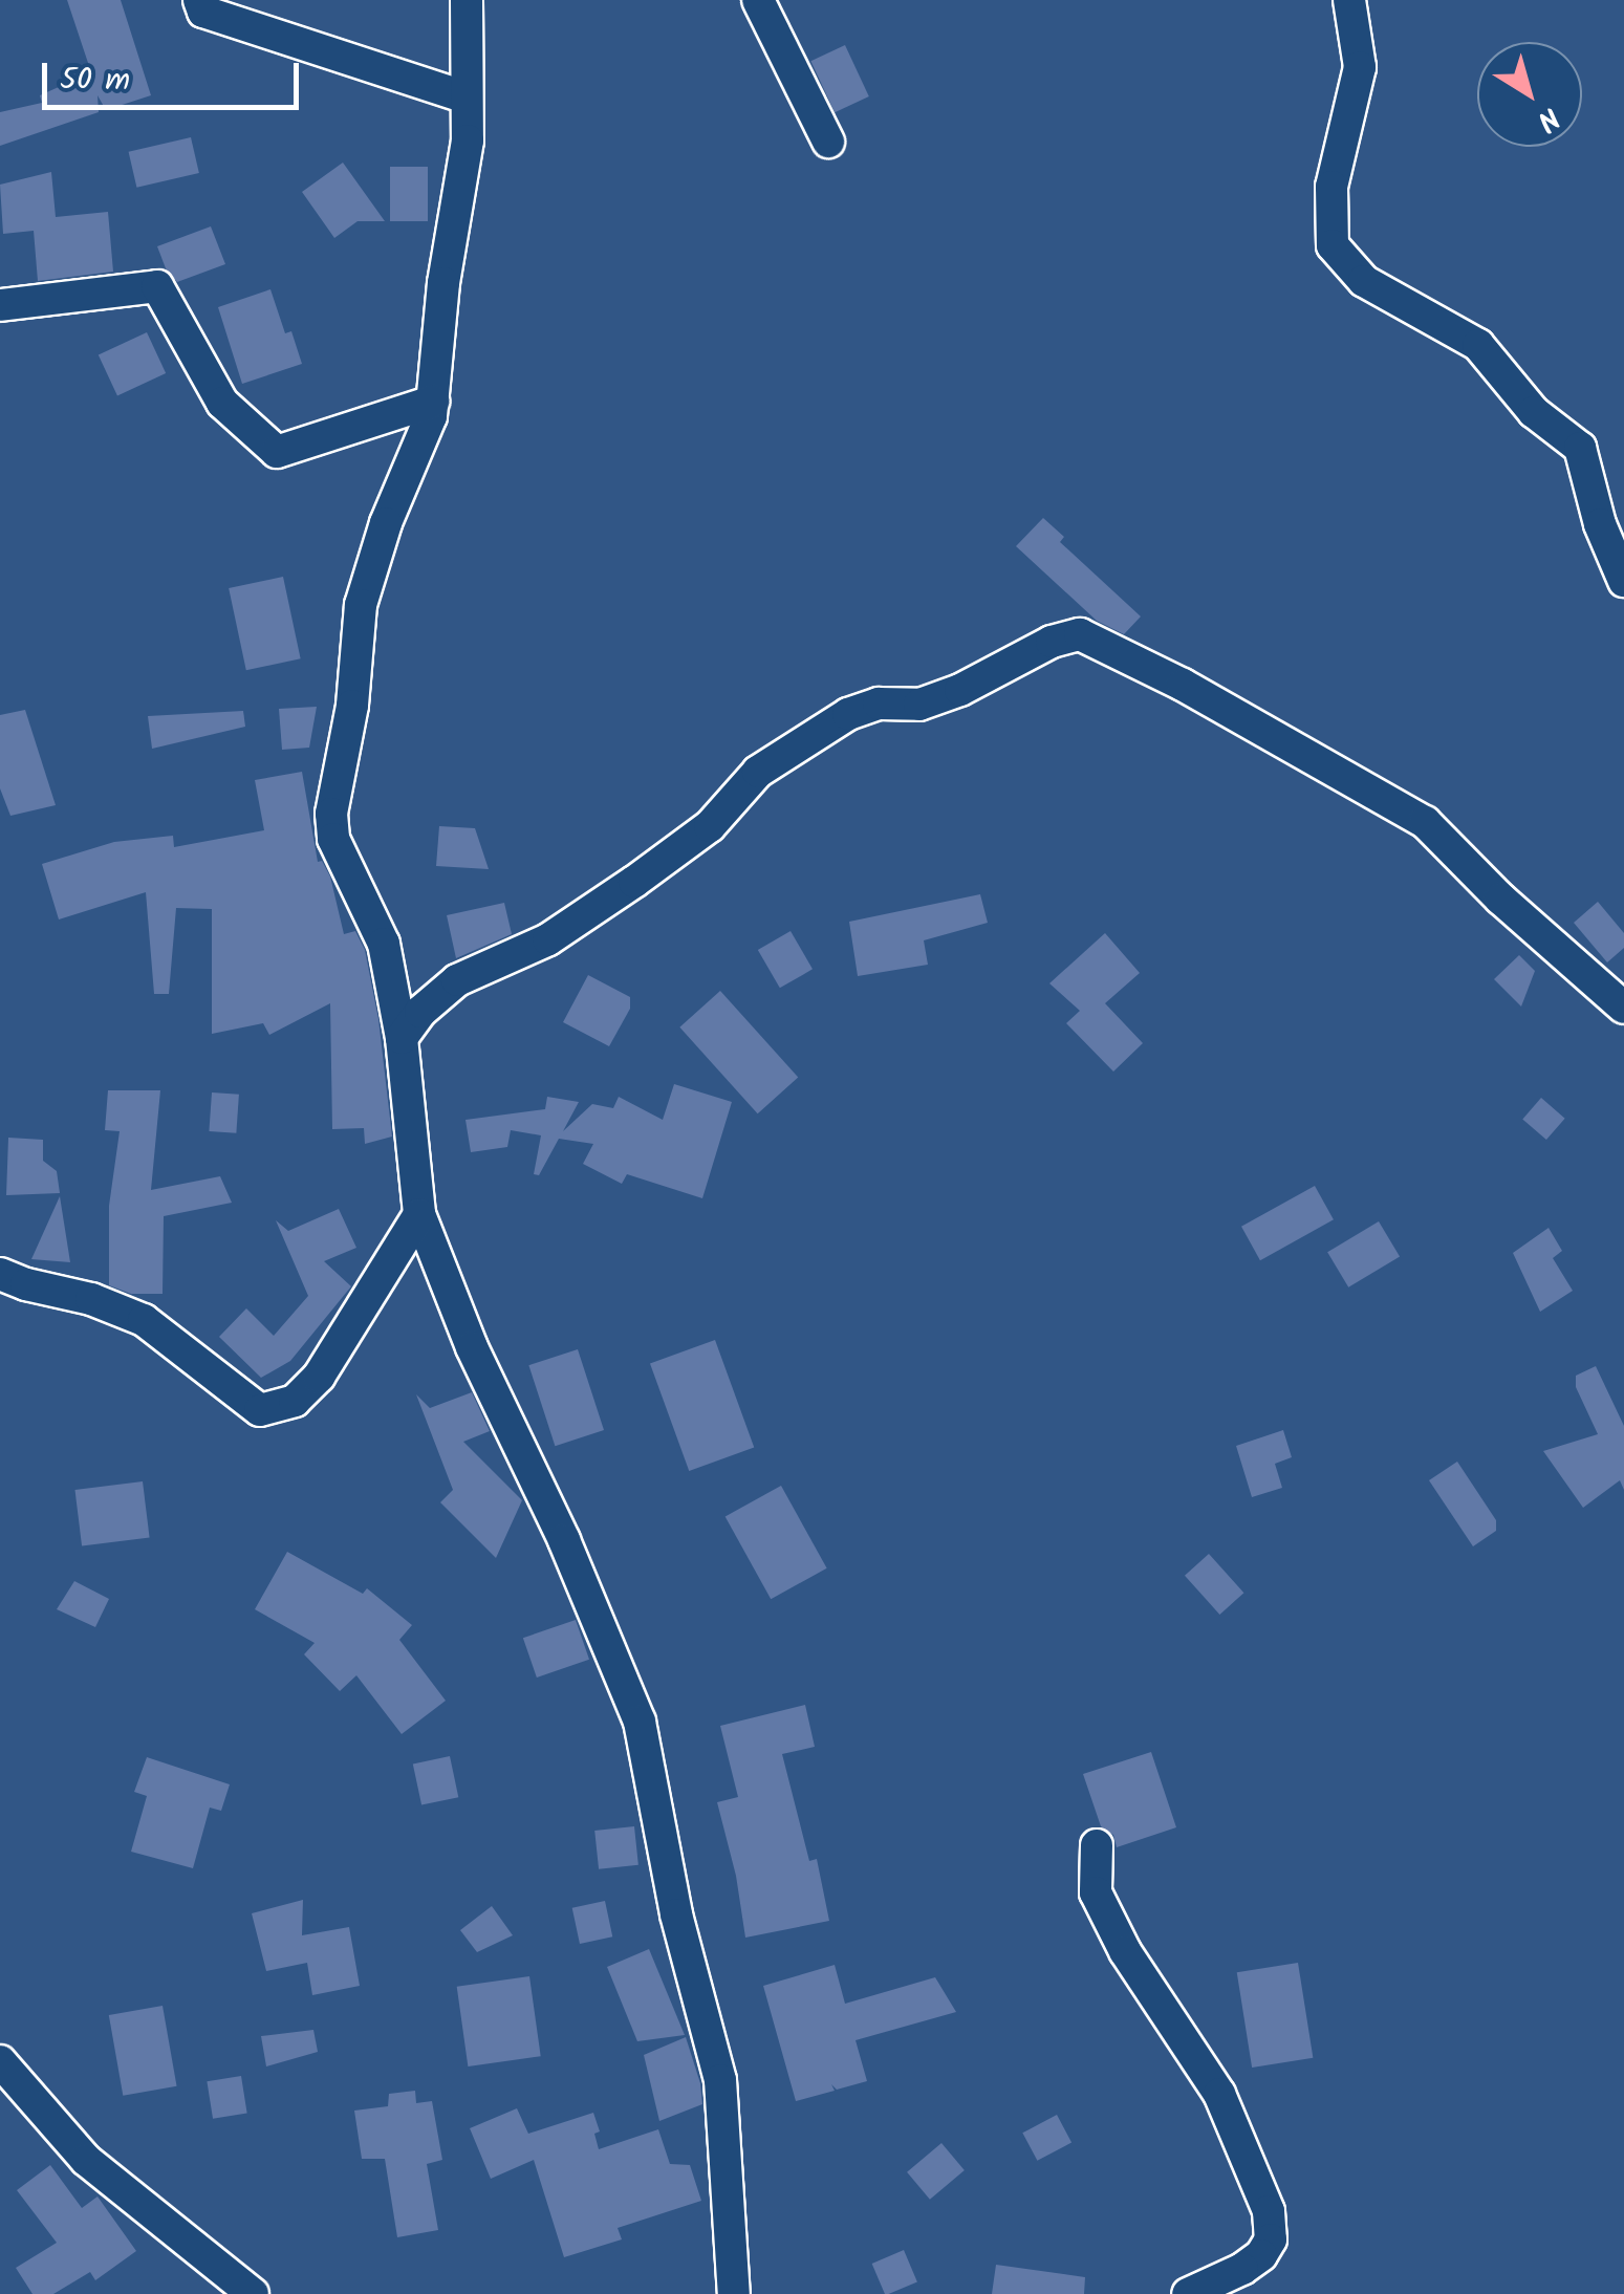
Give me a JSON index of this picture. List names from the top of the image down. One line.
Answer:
{"scale_bar":"50 m","north":"bottom right"}
